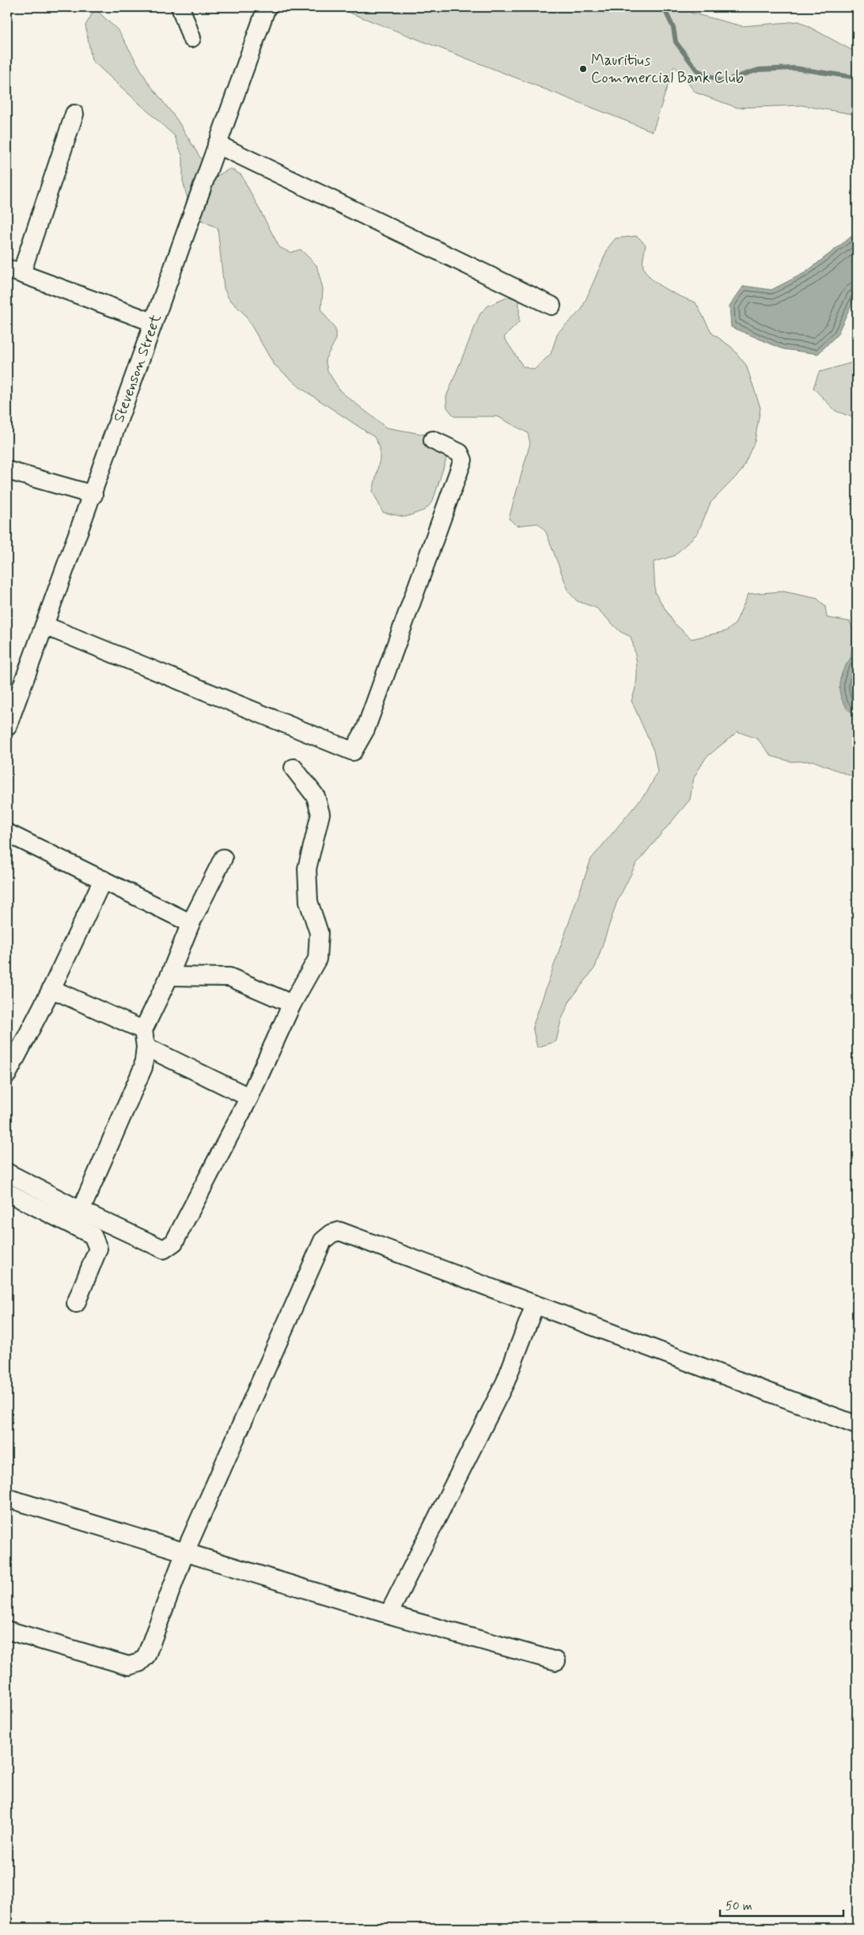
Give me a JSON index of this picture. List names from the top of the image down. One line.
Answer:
{"streets":{"street":["Stevenson Street"]},"places":["Mauritius Commercial Bank Club"],"scale_bar":"50 m"}
